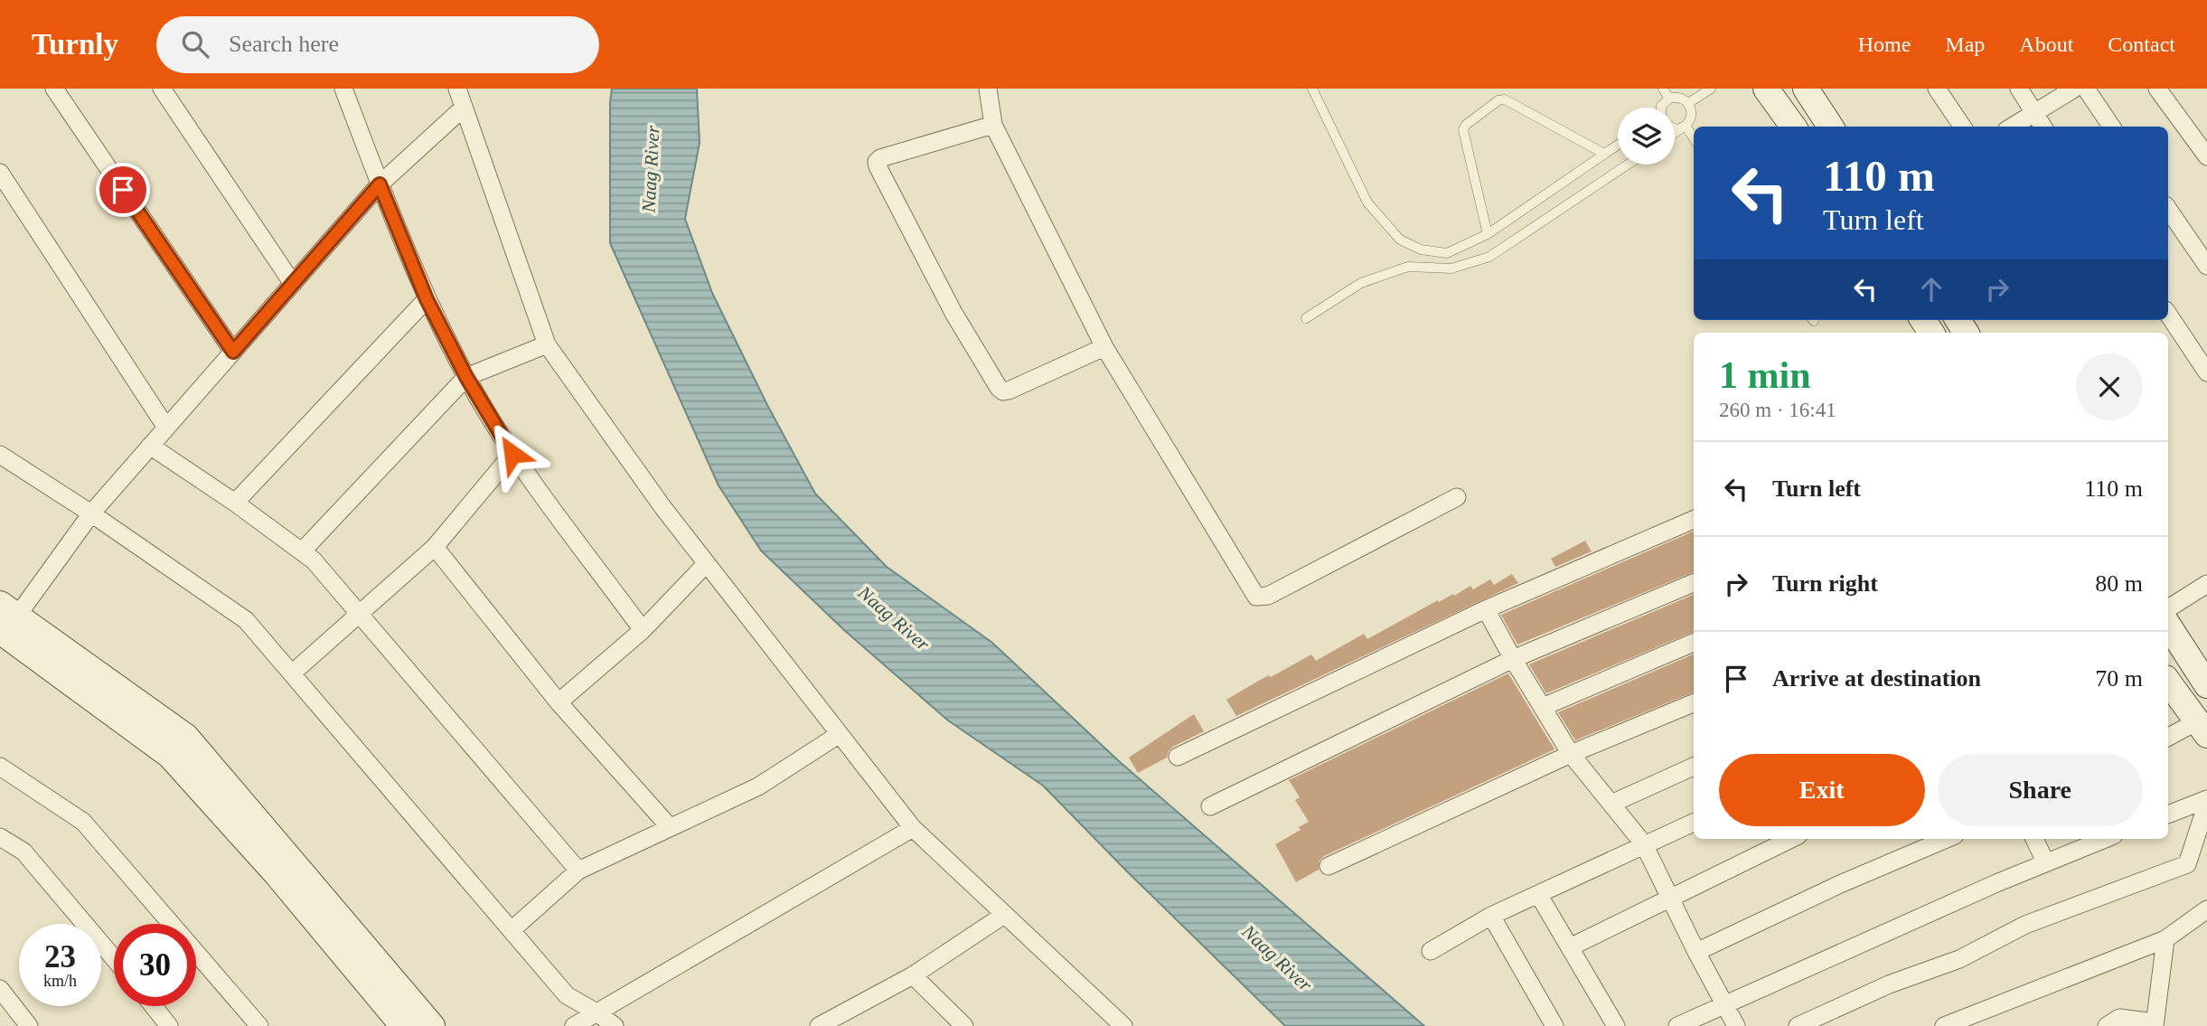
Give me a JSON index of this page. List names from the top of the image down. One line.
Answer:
{"water":["Naag River"],"page":{"header":"Turnly","search":"Search here","nav":["Home","Map","About","Contact"],"turn":["110 m","Turn left"],"heading":["1 min","260 m · 16:41"],"list":[{"name":"Turn left","value":"110 m"},{"name":"Turn right","value":"80 m"},{"name":"Arrive at destination","value":"70 m"}],"buttons":["Exit","Share"],"speed":"23 km/h","limit":"30"}}
